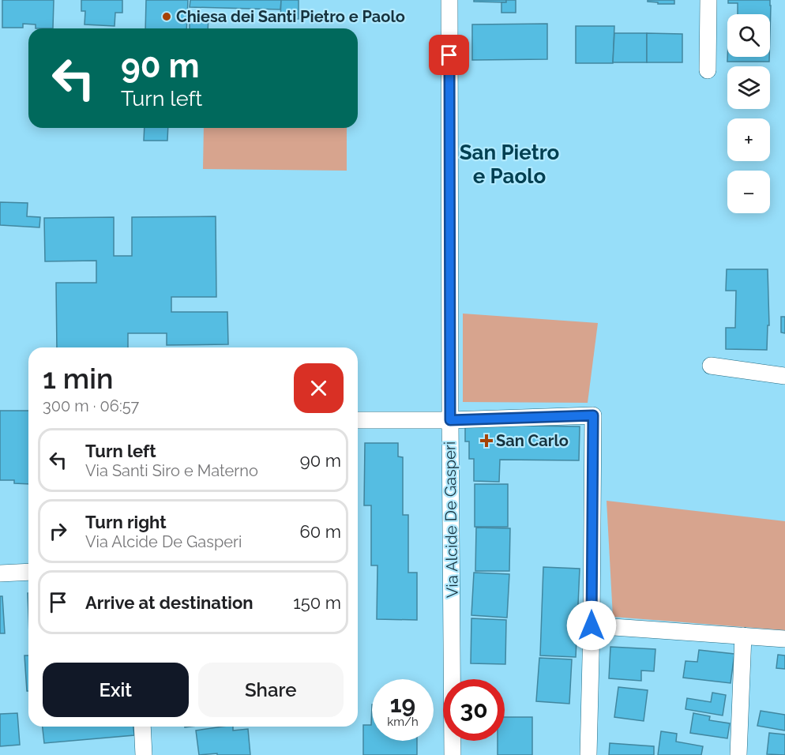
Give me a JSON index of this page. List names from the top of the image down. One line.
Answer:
{"streets":{"street":["Via Alcide De Gasperi"]},"districts":["San Pietro e Paolo"],"places":{"other":["Chiesa dei Santi Pietro e Paolo"],"health":["San Carlo"]},"page":{"map_buttons":["+","−"],"turn":["90 m","Turn left"],"heading":["1 min","300 m · 06:57"],"list":[{"name":"Turn left","note":"Via Santi Siro e Materno","value":"90 m"},{"name":"Turn right","note":"Via Alcide De Gasperi","value":"60 m"},{"name":"Arrive at destination","value":"150 m"}],"buttons":["Exit","Share"],"speed":"19 km/h","limit":"30"}}
